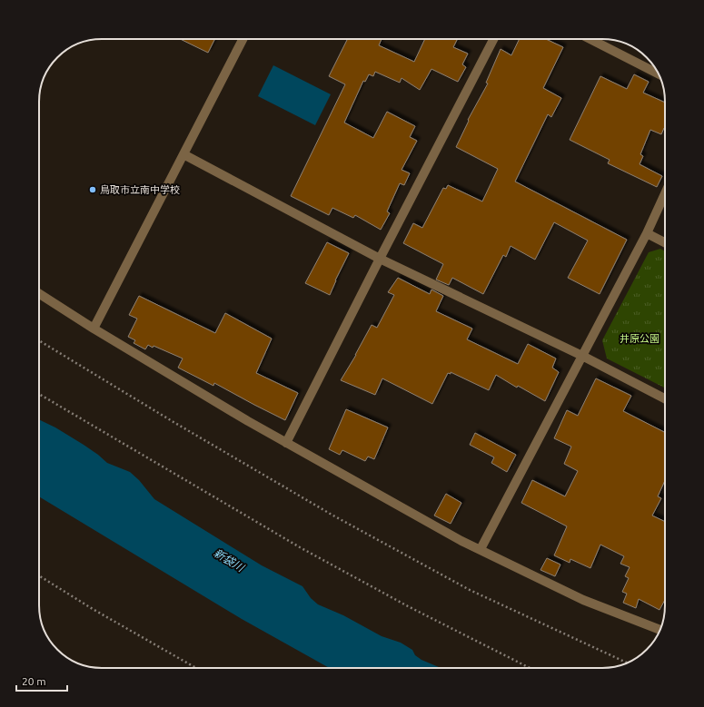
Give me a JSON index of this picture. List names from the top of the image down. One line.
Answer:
{"water":["新袋川"],"parks":["井原公園"],"places":["鳥取市立南中学校"],"scale_bar":"20 m"}
